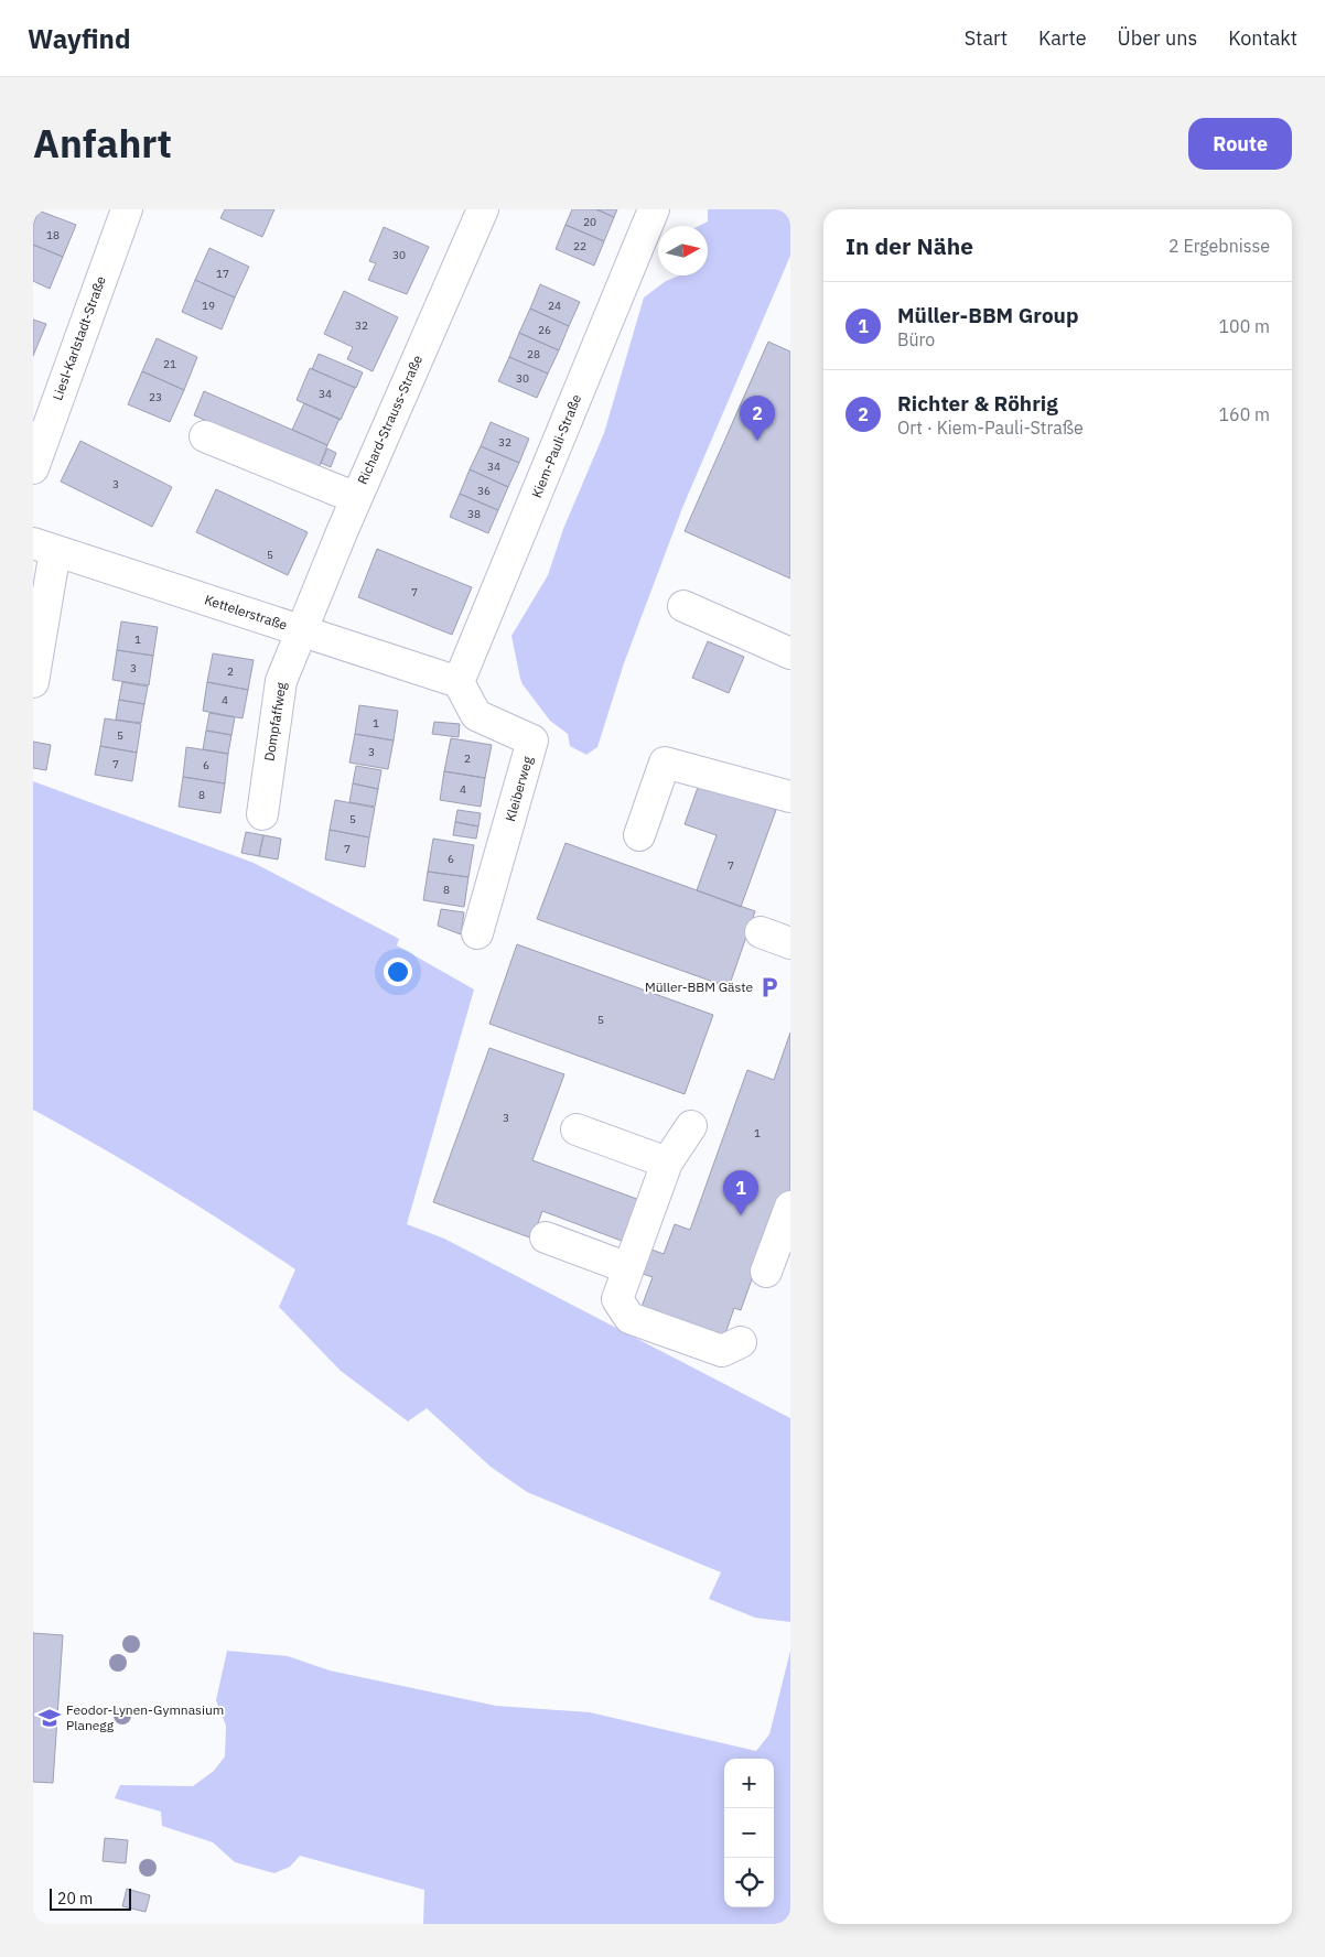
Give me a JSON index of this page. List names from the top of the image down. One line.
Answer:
{"streets":{"street":["Liesl-Karlstadt-Straße","Richard-Strauss-Straße","Kiem-Pauli-Straße","Kettelerstraße","Dompfaffweg","Kleiberweg"]},"crossings":[["Richard-Strauss-Straße","Kettelerstraße"],["Richard-Strauss-Straße","Dompfaffweg"],["Kiem-Pauli-Straße","Kettelerstraße"],["Kiem-Pauli-Straße","Kleiberweg"],["Kettelerstraße","Dompfaffweg"],["Kettelerstraße","Kleiberweg"]],"places":{"parking":["Müller-BBM Gäste"],"school or university":["Feodor-Lynen-Gymnasium Planegg"]},"house_numbers":["20","18","22","30","17","19","24","32","26","28","21","30","34","23","32","34","3","36","38","5","7","1","3","2","4","1","5","3","2","7","6","4","8","5","7","6","7","8","5","3","1"],"scale_bar":"20 m","north":"right","page":{"header":"Wayfind","nav":["Start","Karte","Über uns","Kontakt"],"title":"Anfahrt","buttons":"Route","heading":["In der Nähe","2 Ergebnisse"],"list":[{"mark":"1","name":"Müller-BBM Group","note":"Büro","value":"100 m"},{"mark":"2","name":"Richter & Röhrig","note":"Ort · Kiem-Pauli-Straße","value":"160 m"}],"pins":["2","1"],"map_buttons":["+","−"],"scale":"20 m"}}
